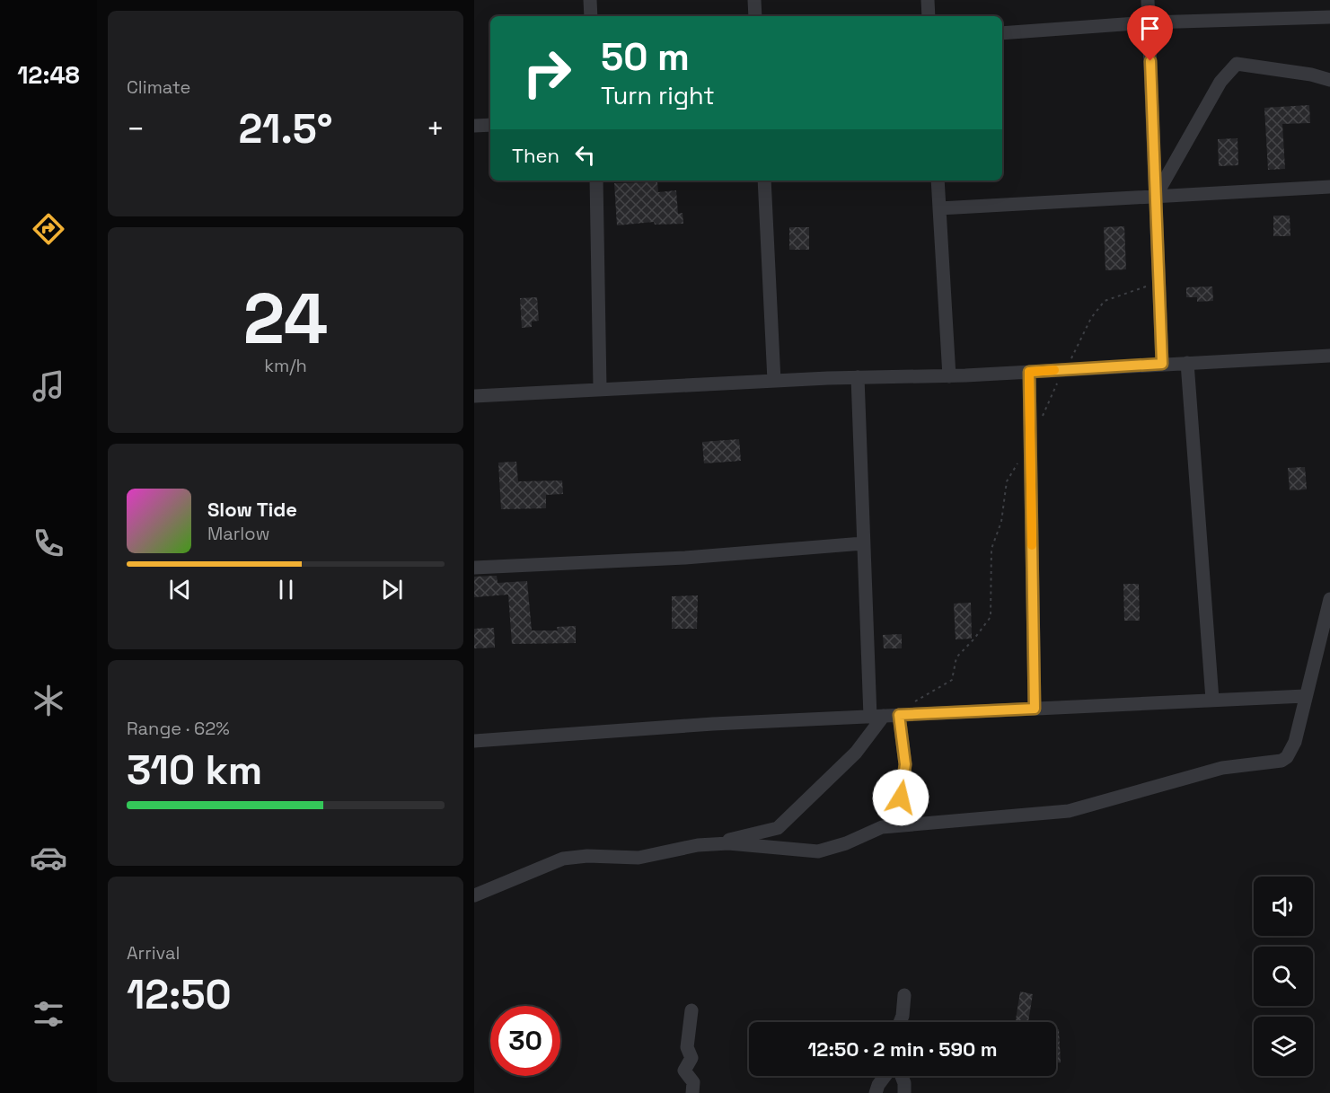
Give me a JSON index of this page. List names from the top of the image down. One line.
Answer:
{"page":{"tabs":"12:48","tile":["Climate",["24","km/h"],["Range · 62%","310 km"],["Arrival","12:50"]],"turn":["50 m","Turn right"],"heat":["−","21.5°","+"],"then":"Then","song":["Slow Tide","Marlow"],"limit":"30","trip":"12:50 · 2 min · 590 m"}}
